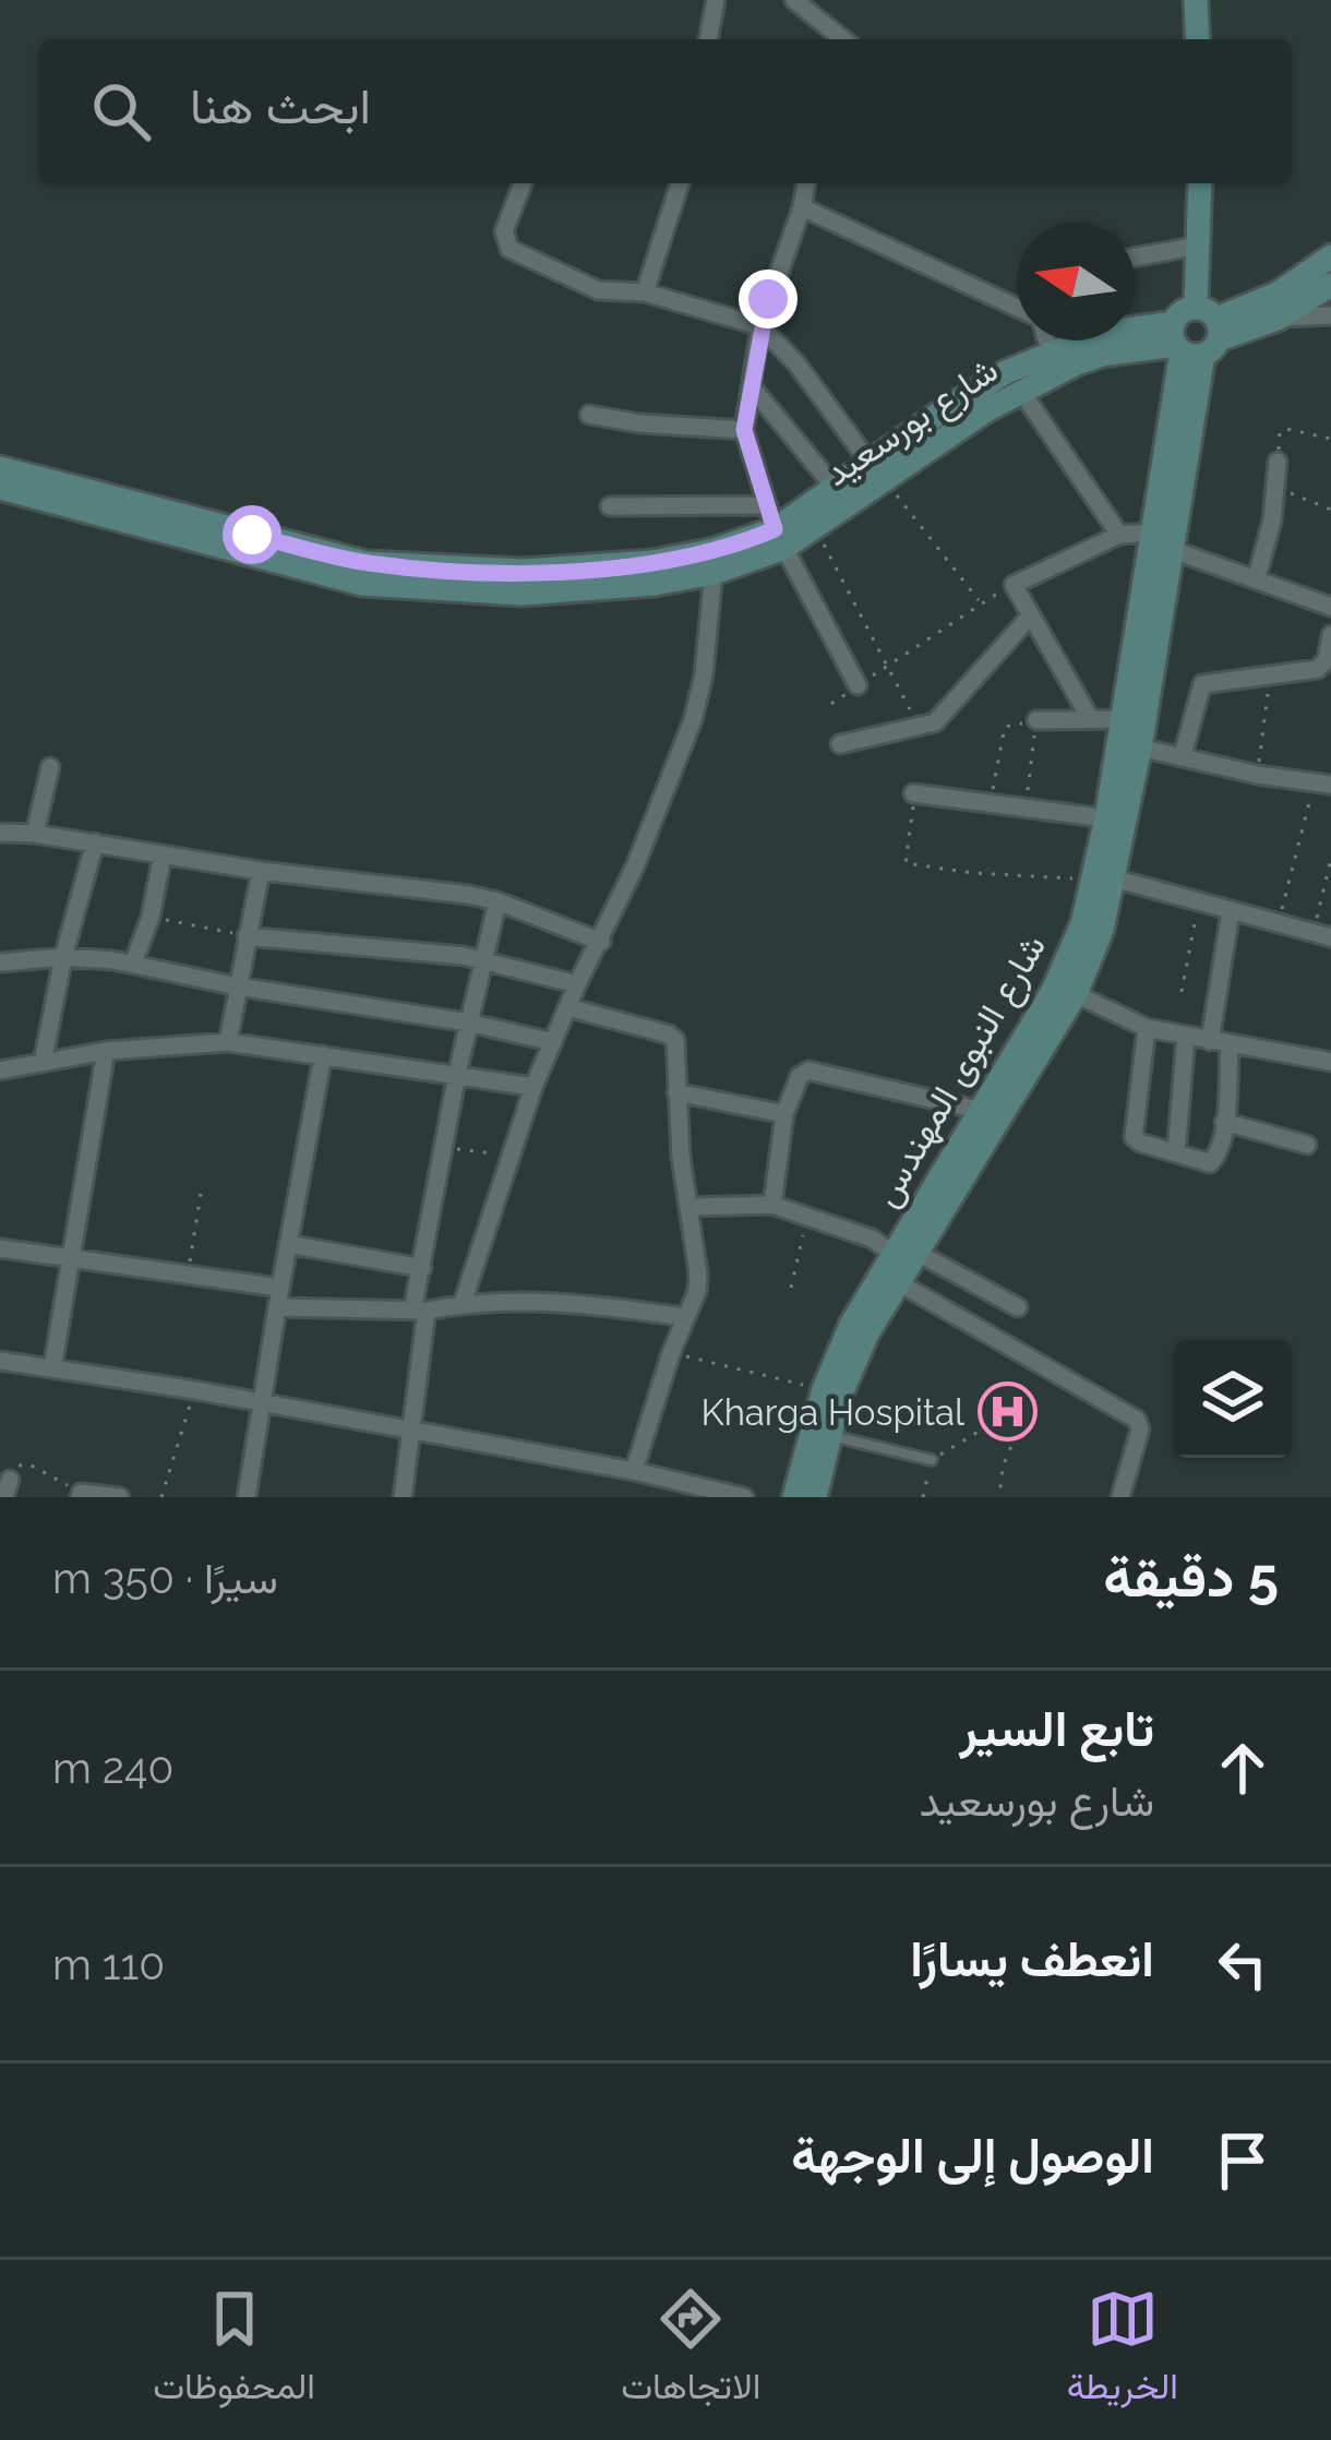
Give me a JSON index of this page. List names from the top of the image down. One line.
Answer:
{"streets":{"street":["شارع بورسعيد","شارع النبوى المهندس"]},"crossings":[["شارع بورسعيد","شارع النبوى المهندس"]],"places":{"hospital":["Kharga Hospital"]},"north":"left","page":{"search":"ابحث هنا","heading":["5 دقيقة","سيرًا · 350 m"],"list":[["تابع السير","شارع بورسعيد","240 m"],["انعطف يسارًا","110 m"],"الوصول إلى الوجهة"],"nav":["الخريطة","الاتجاهات","المحفوظات"]}}
